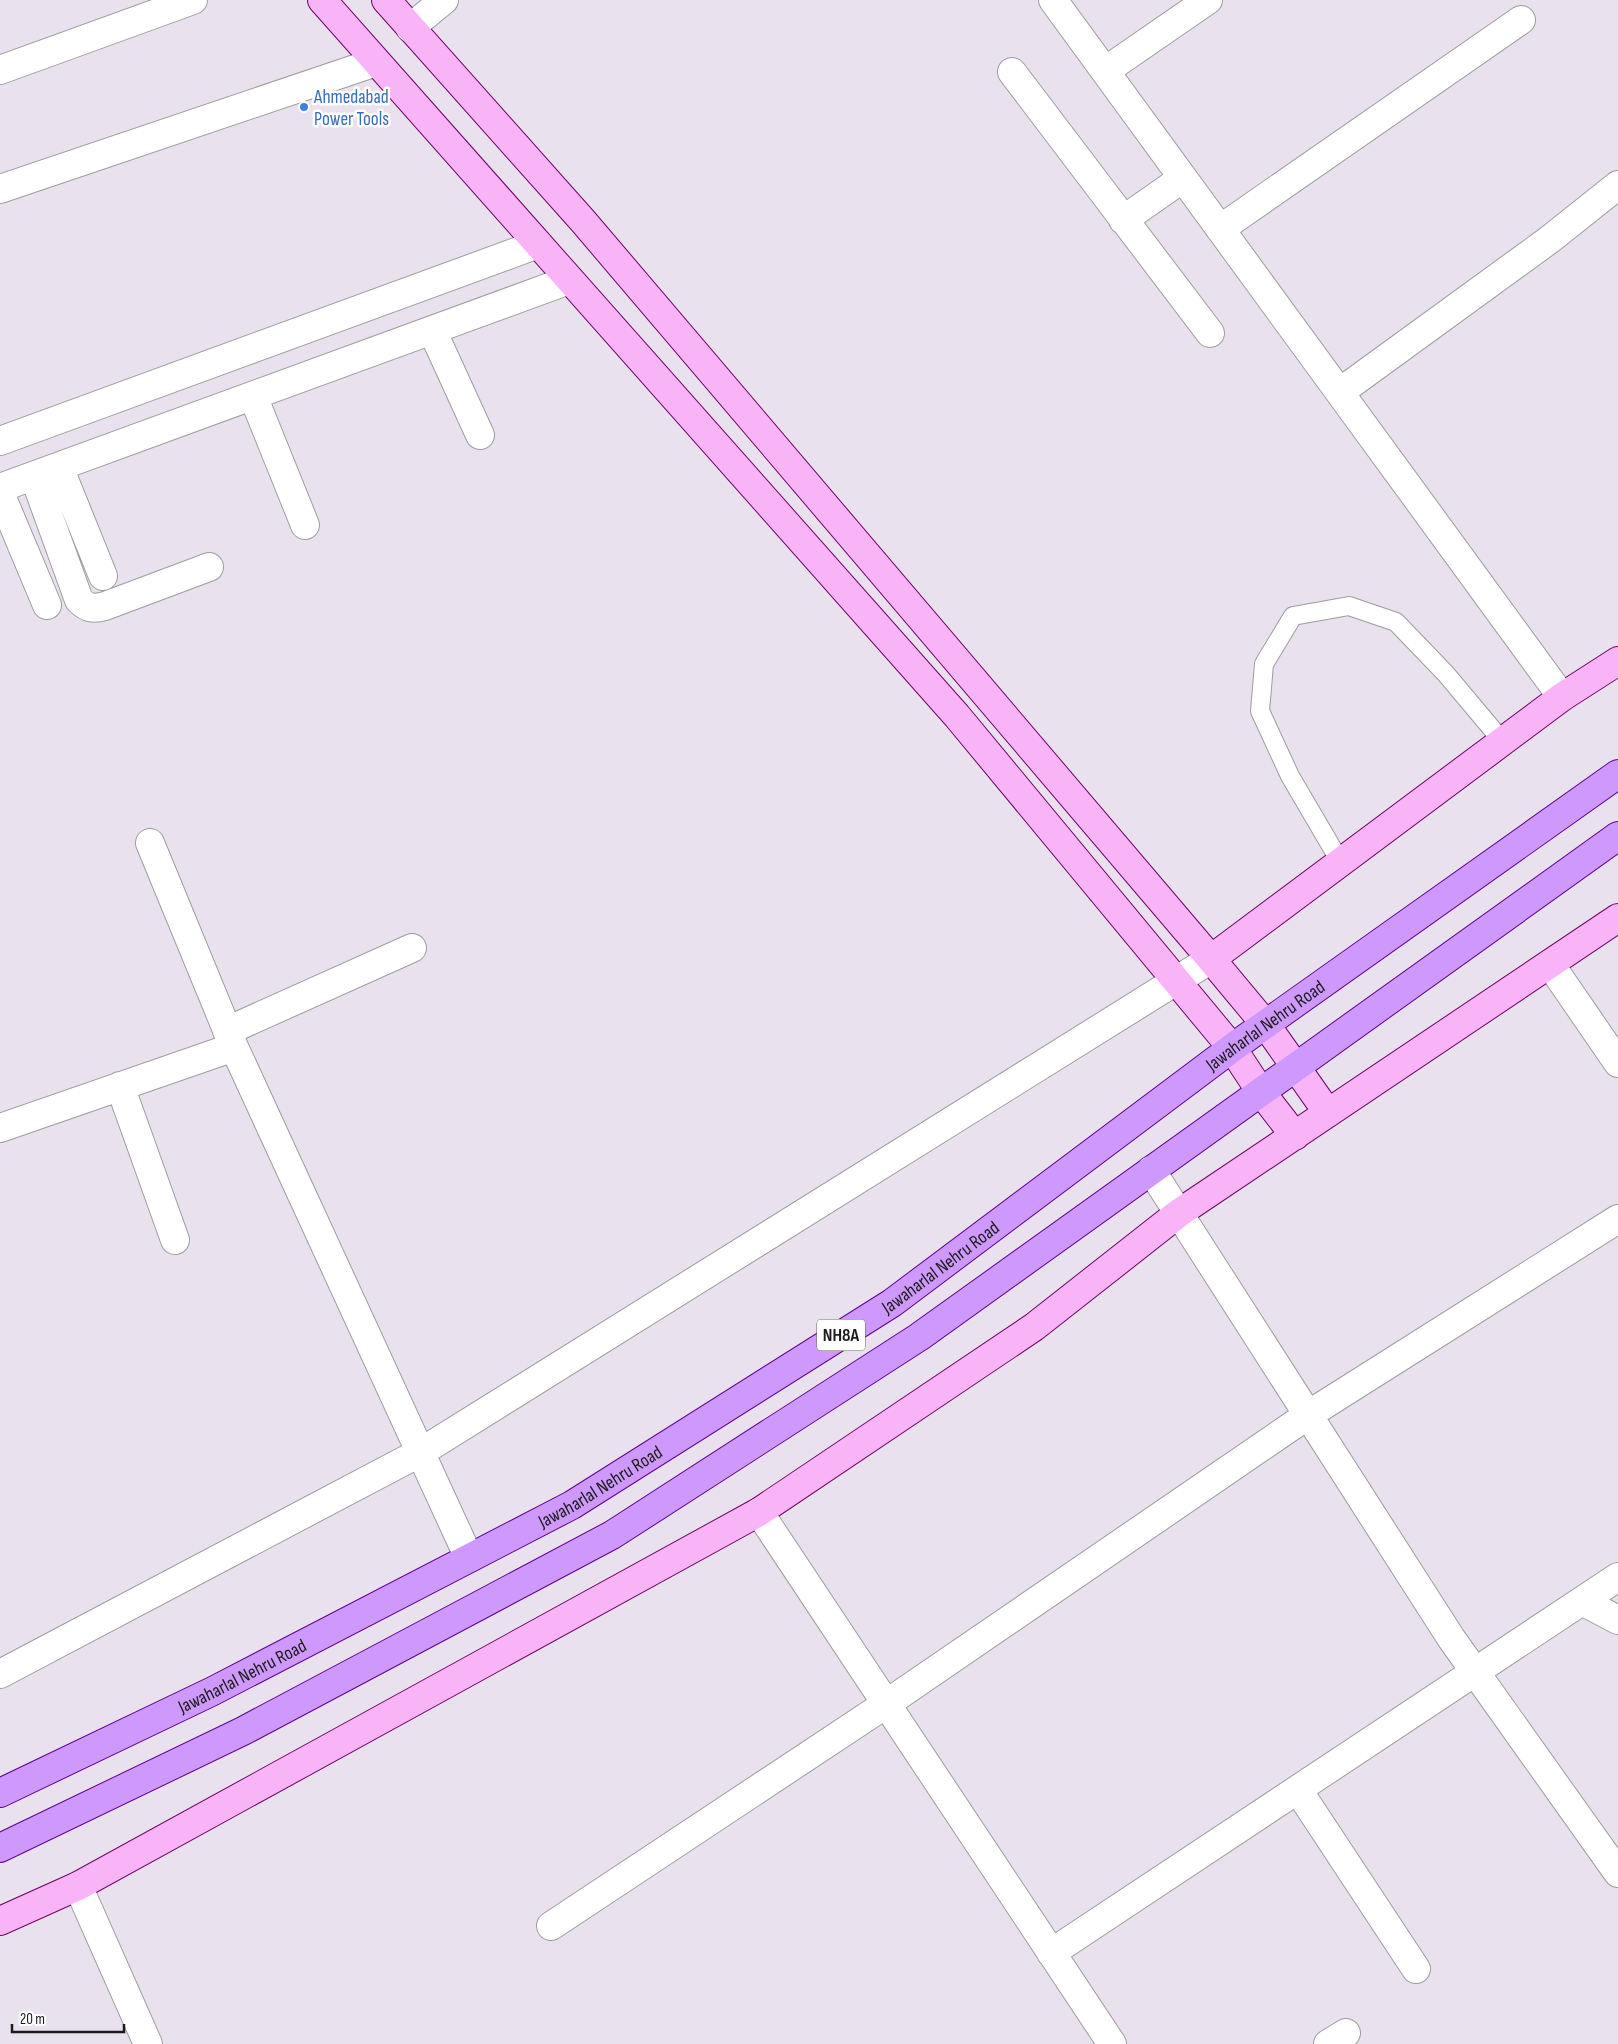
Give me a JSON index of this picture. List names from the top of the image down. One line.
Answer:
{"streets":{"main road":["Jawaharlal Nehru Road","NH8A"]},"places":["Ahmedabad Power Tools"],"scale_bar":"20 m"}
